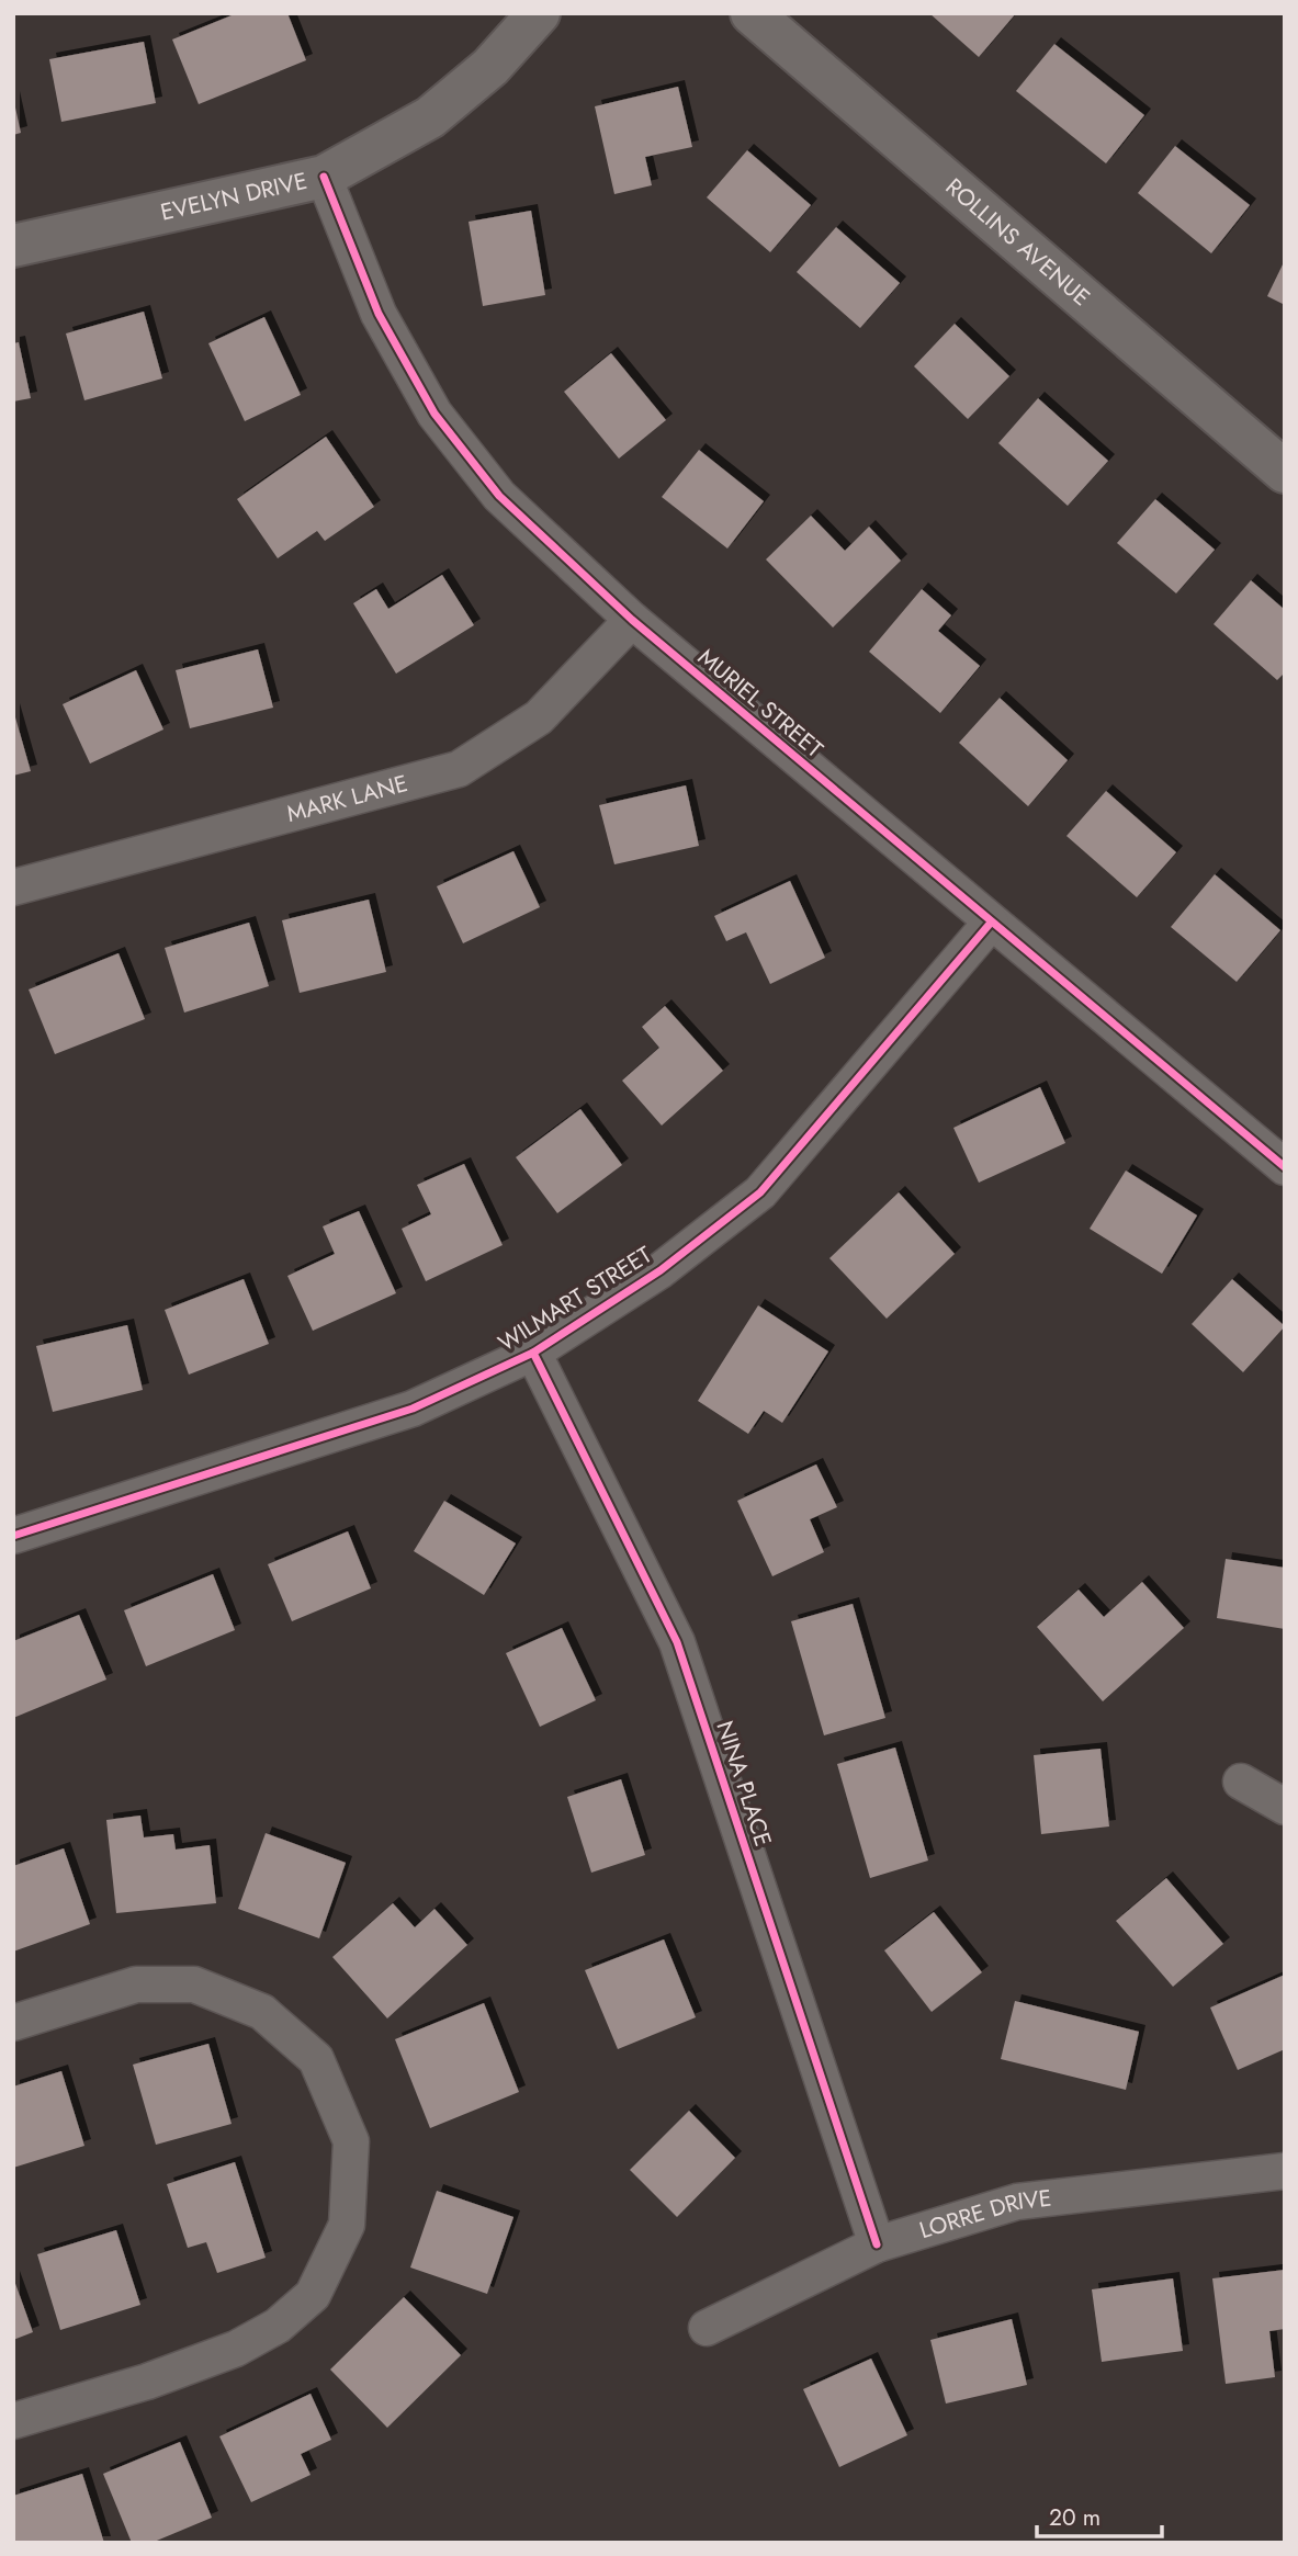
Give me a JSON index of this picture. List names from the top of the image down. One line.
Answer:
{"streets":{"street":["EVELYN DRIVE","ROLLINS AVENUE","MURIEL STREET","MARK LANE","WILMART STREET","NINA PLACE","LORRE DRIVE"]},"crossings":[["EVELYN DRIVE","MURIEL STREET"],["MURIEL STREET","MARK LANE"],["MURIEL STREET","WILMART STREET"],["WILMART STREET","NINA PLACE"],["NINA PLACE","LORRE DRIVE"]],"scale_bar":"20 m"}
